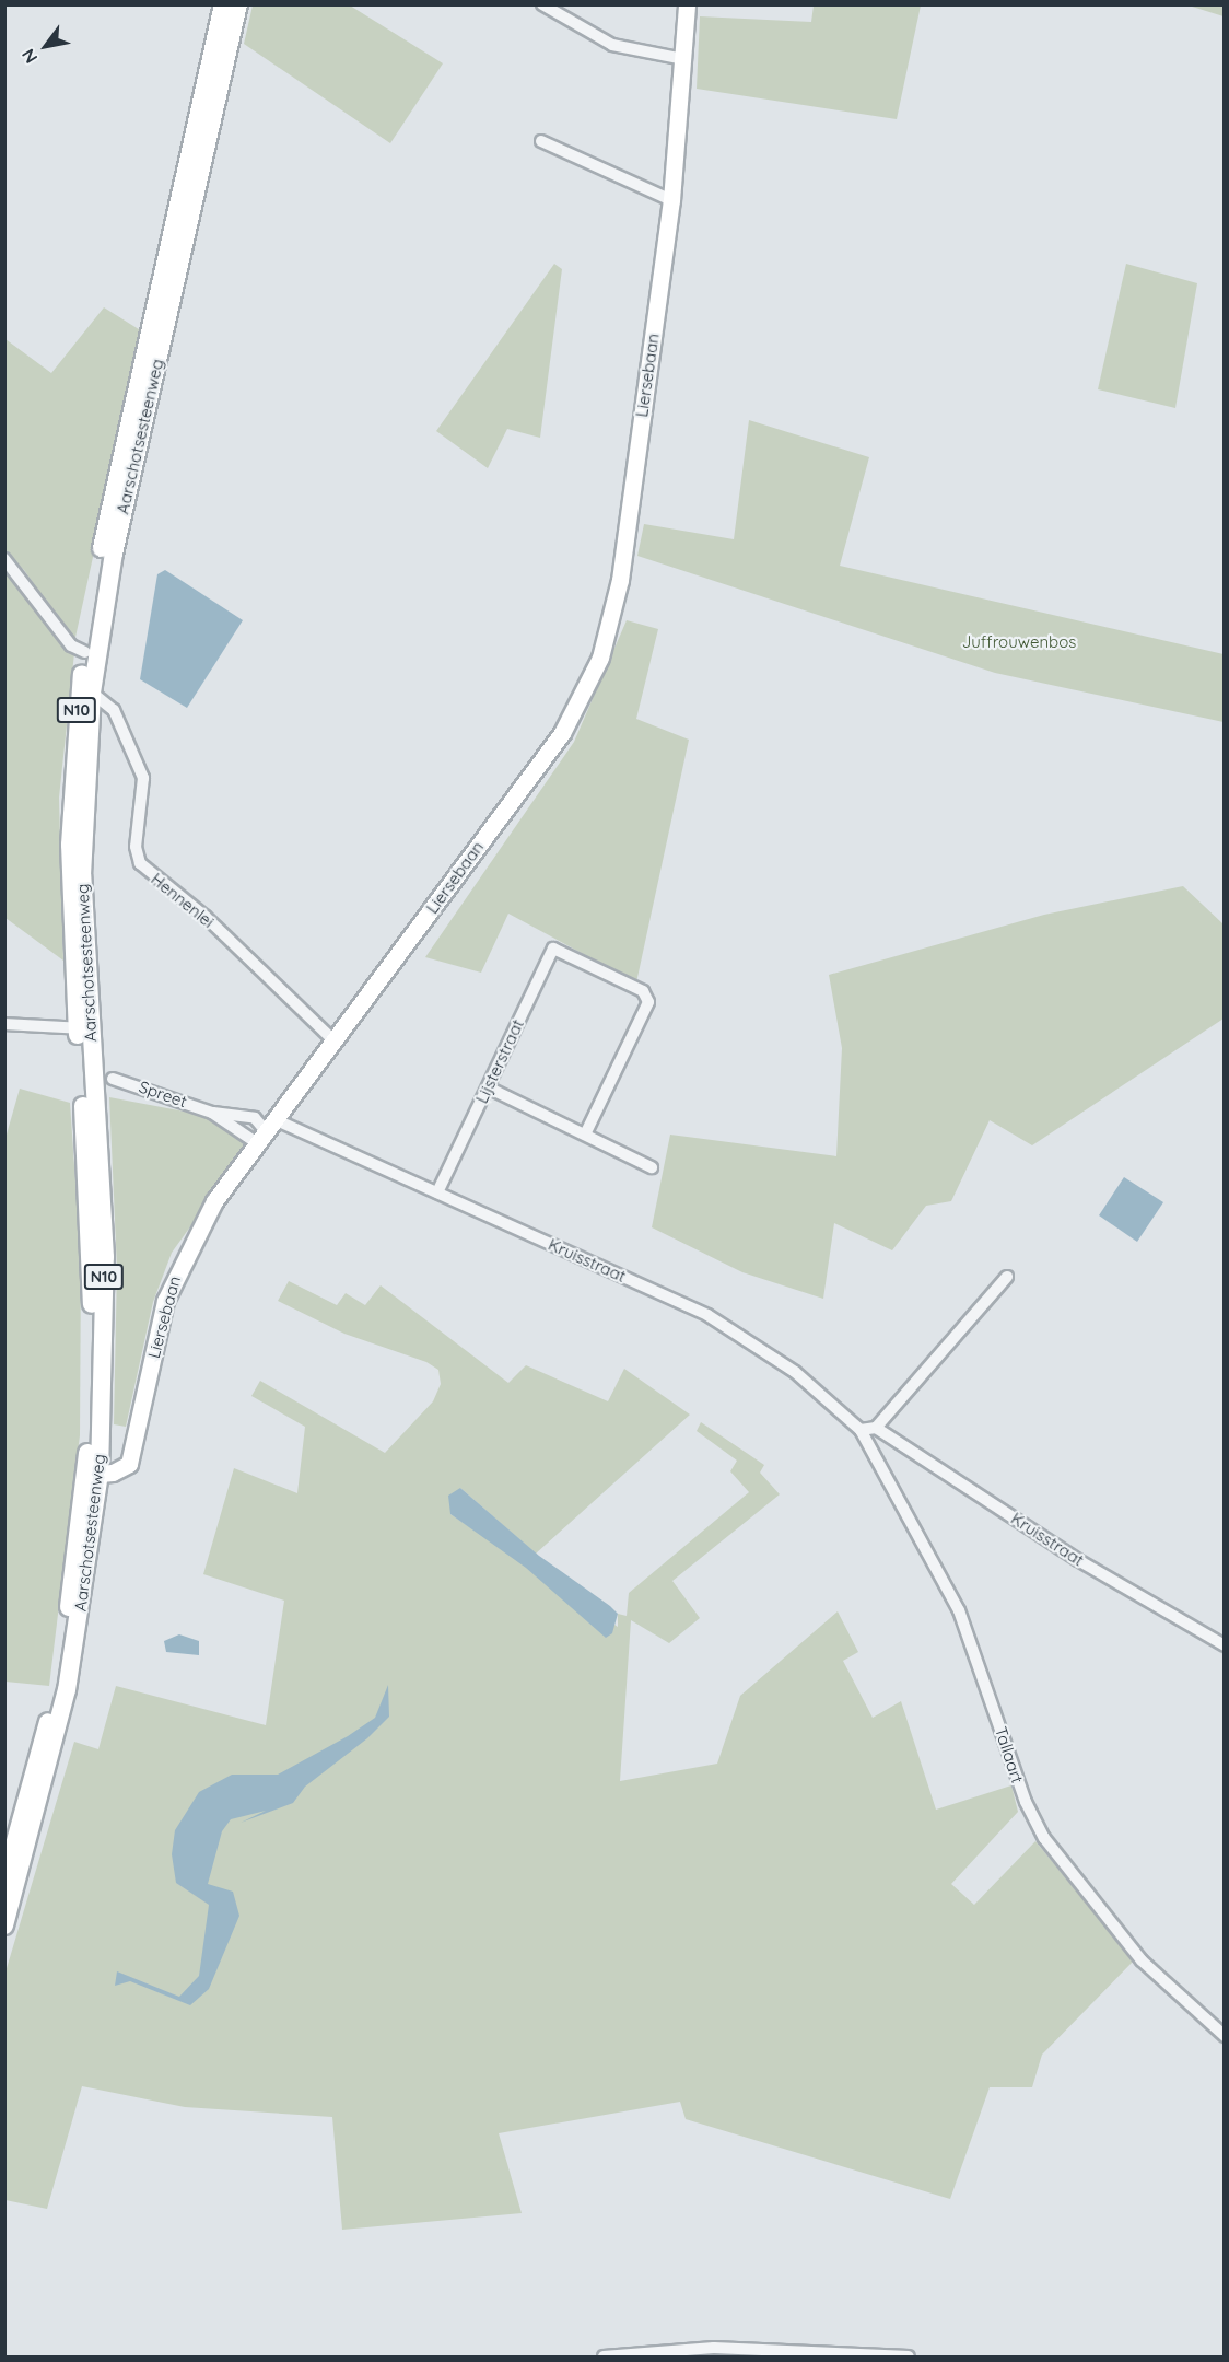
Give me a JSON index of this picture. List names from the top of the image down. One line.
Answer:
{"streets":{"main road":["Aarschotsesteenweg","N10"],"street":["Liersebaan","Hennenlei","Lijsterstraat","Spreet","Kruisstraat","Tallaart"]},"crossings":[["Liersebaan","Aarschotsesteenweg"],["Liersebaan","Hennenlei"],["Liersebaan","Spreet"],["Liersebaan","Kruisstraat"],["Aarschotsesteenweg","Hennenlei"],["Lijsterstraat","Kruisstraat"],["Spreet","Kruisstraat"],["Kruisstraat","Tallaart"]],"parks":["Juffrouwenbos"],"north":"bottom left"}
